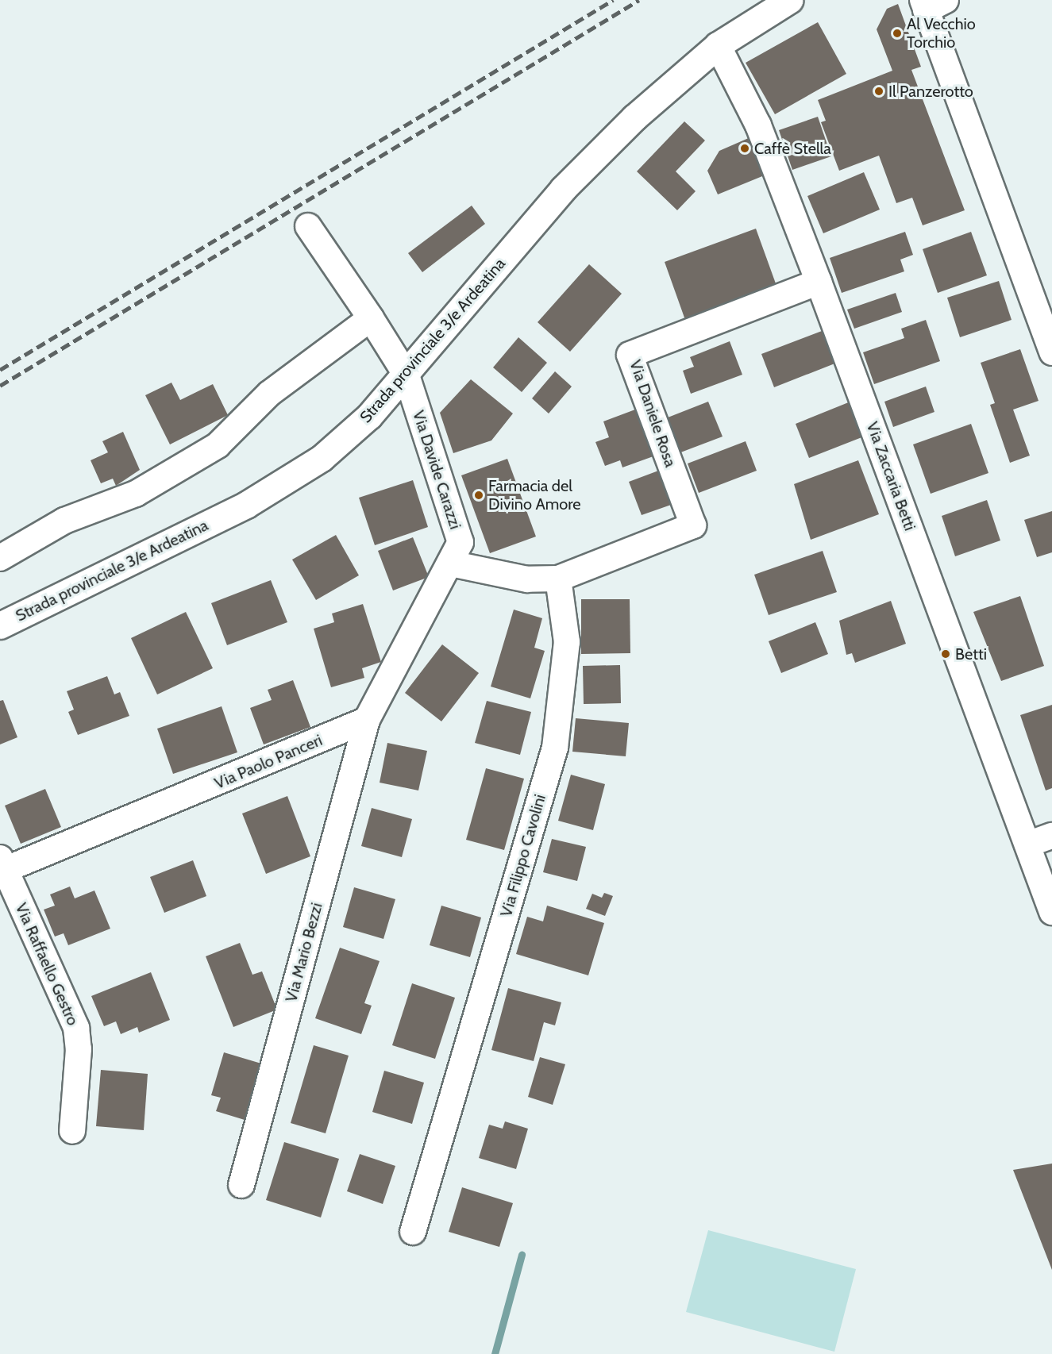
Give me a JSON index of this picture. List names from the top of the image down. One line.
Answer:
{"streets":{"main road":["Strada provinciale 3/e Ardeatina"],"street":["Via Daniele Rosa","Via Davide Carazzi","Via Zaccaria Betti","Via Paolo Panceri","Via Filippo Cavolini","Via Mario Bezzi","Via Raffaello Gestro"]},"crossings":[["Strada provinciale 3/e Ardeatina","Via Davide Carazzi"],["Strada provinciale 3/e Ardeatina","Via Zaccaria Betti"],["Via Daniele Rosa","Via Zaccaria Betti"],["Via Daniele Rosa","Via Filippo Cavolini"],["Via Paolo Panceri","Via Mario Bezzi"],["Via Paolo Panceri","Via Raffaello Gestro"]],"places":["Al Vecchio Torchio","Il Panzerotto","Caffè Stella","Farmacia del Divino Amore","Betti"]}
